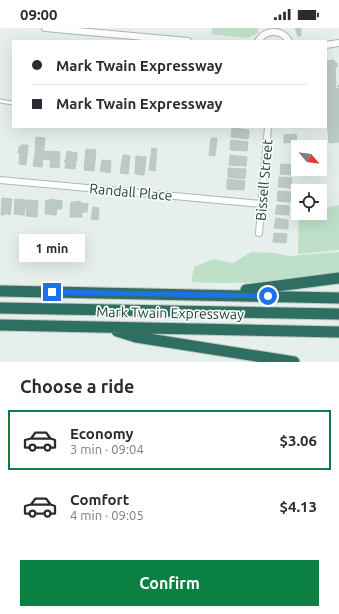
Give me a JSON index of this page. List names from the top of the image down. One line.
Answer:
{"streets":{"highway":["Mark Twain Expressway"],"street":["Bissell Street","Randall Place"]},"crossings":[["Bissell Street","Randall Place"]],"north":"bottom right","page":{"status":"09:00","banner":["Mark Twain Expressway","Mark Twain Expressway"],"bubble":"1 min","heading":"Choose a ride","list":[{"name":"Economy","note":"3 min · 09:04","value":"$3.06"},{"name":"Comfort","note":"4 min · 09:05","value":"$4.13"}],"buttons":"Confirm"}}
